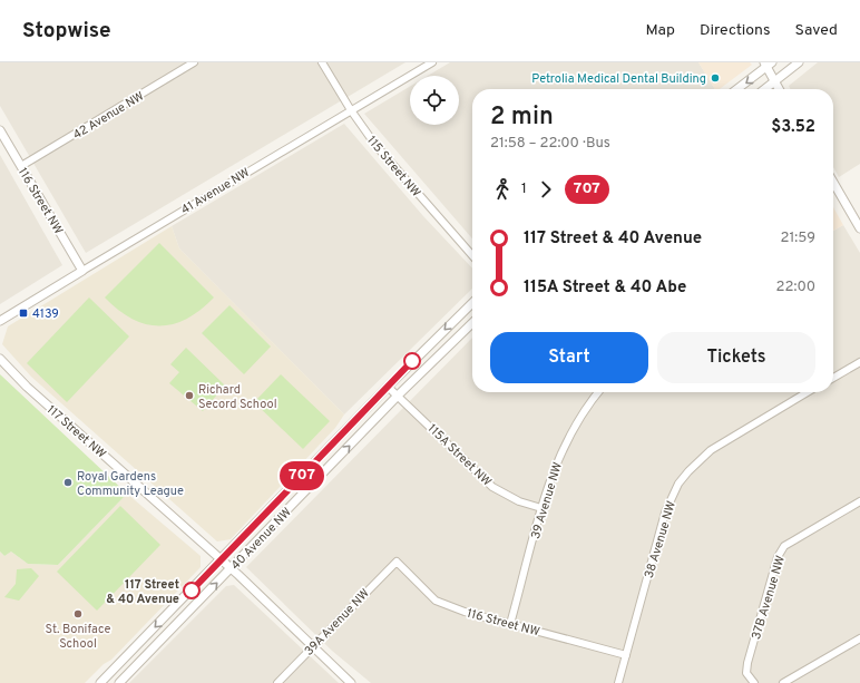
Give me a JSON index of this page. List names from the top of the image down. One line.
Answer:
{"streets":{"street":["42 Avenue NW","115 Street NW","41 Avenue NW","116 Street NW","117 Street NW","115A Street NW","39 Avenue NW","40 Avenue NW","38 Avenue NW","37B Avenue NW","39A Avenue NW"]},"crossings":[["42 Avenue NW","116 Street NW"],["115 Street NW","41 Avenue NW"],["41 Avenue NW","116 Street NW"],["116 Street NW","39 Avenue NW"],["116 Street NW","38 Avenue NW"],["116 Street NW","39A Avenue NW"],["117 Street NW","40 Avenue NW"],["117 Street NW","39A Avenue NW"],["115A Street NW","39 Avenue NW"],["115A Street NW","40 Avenue NW"]],"places":{"other":["Petrolia Medical Dental Building","Richard Secord School","Royal Gardens Community League","117 Street & 40 Avenue","St. Boniface School"],"transit":["4139"]},"lines":["bus line 707"],"page":{"header":"Stopwise","nav":["Map","Directions","Saved"],"on_map":"707","heading":["2 min","21:58 – 22:00 · Bus","$3.52"],"legs":["1","707"],"list":[{"name":"117 Street & 40 Avenue","value":"21:59"},{"name":"115A Street & 40 Abe","value":"22:00"}],"buttons":["Start","Tickets"]}}
